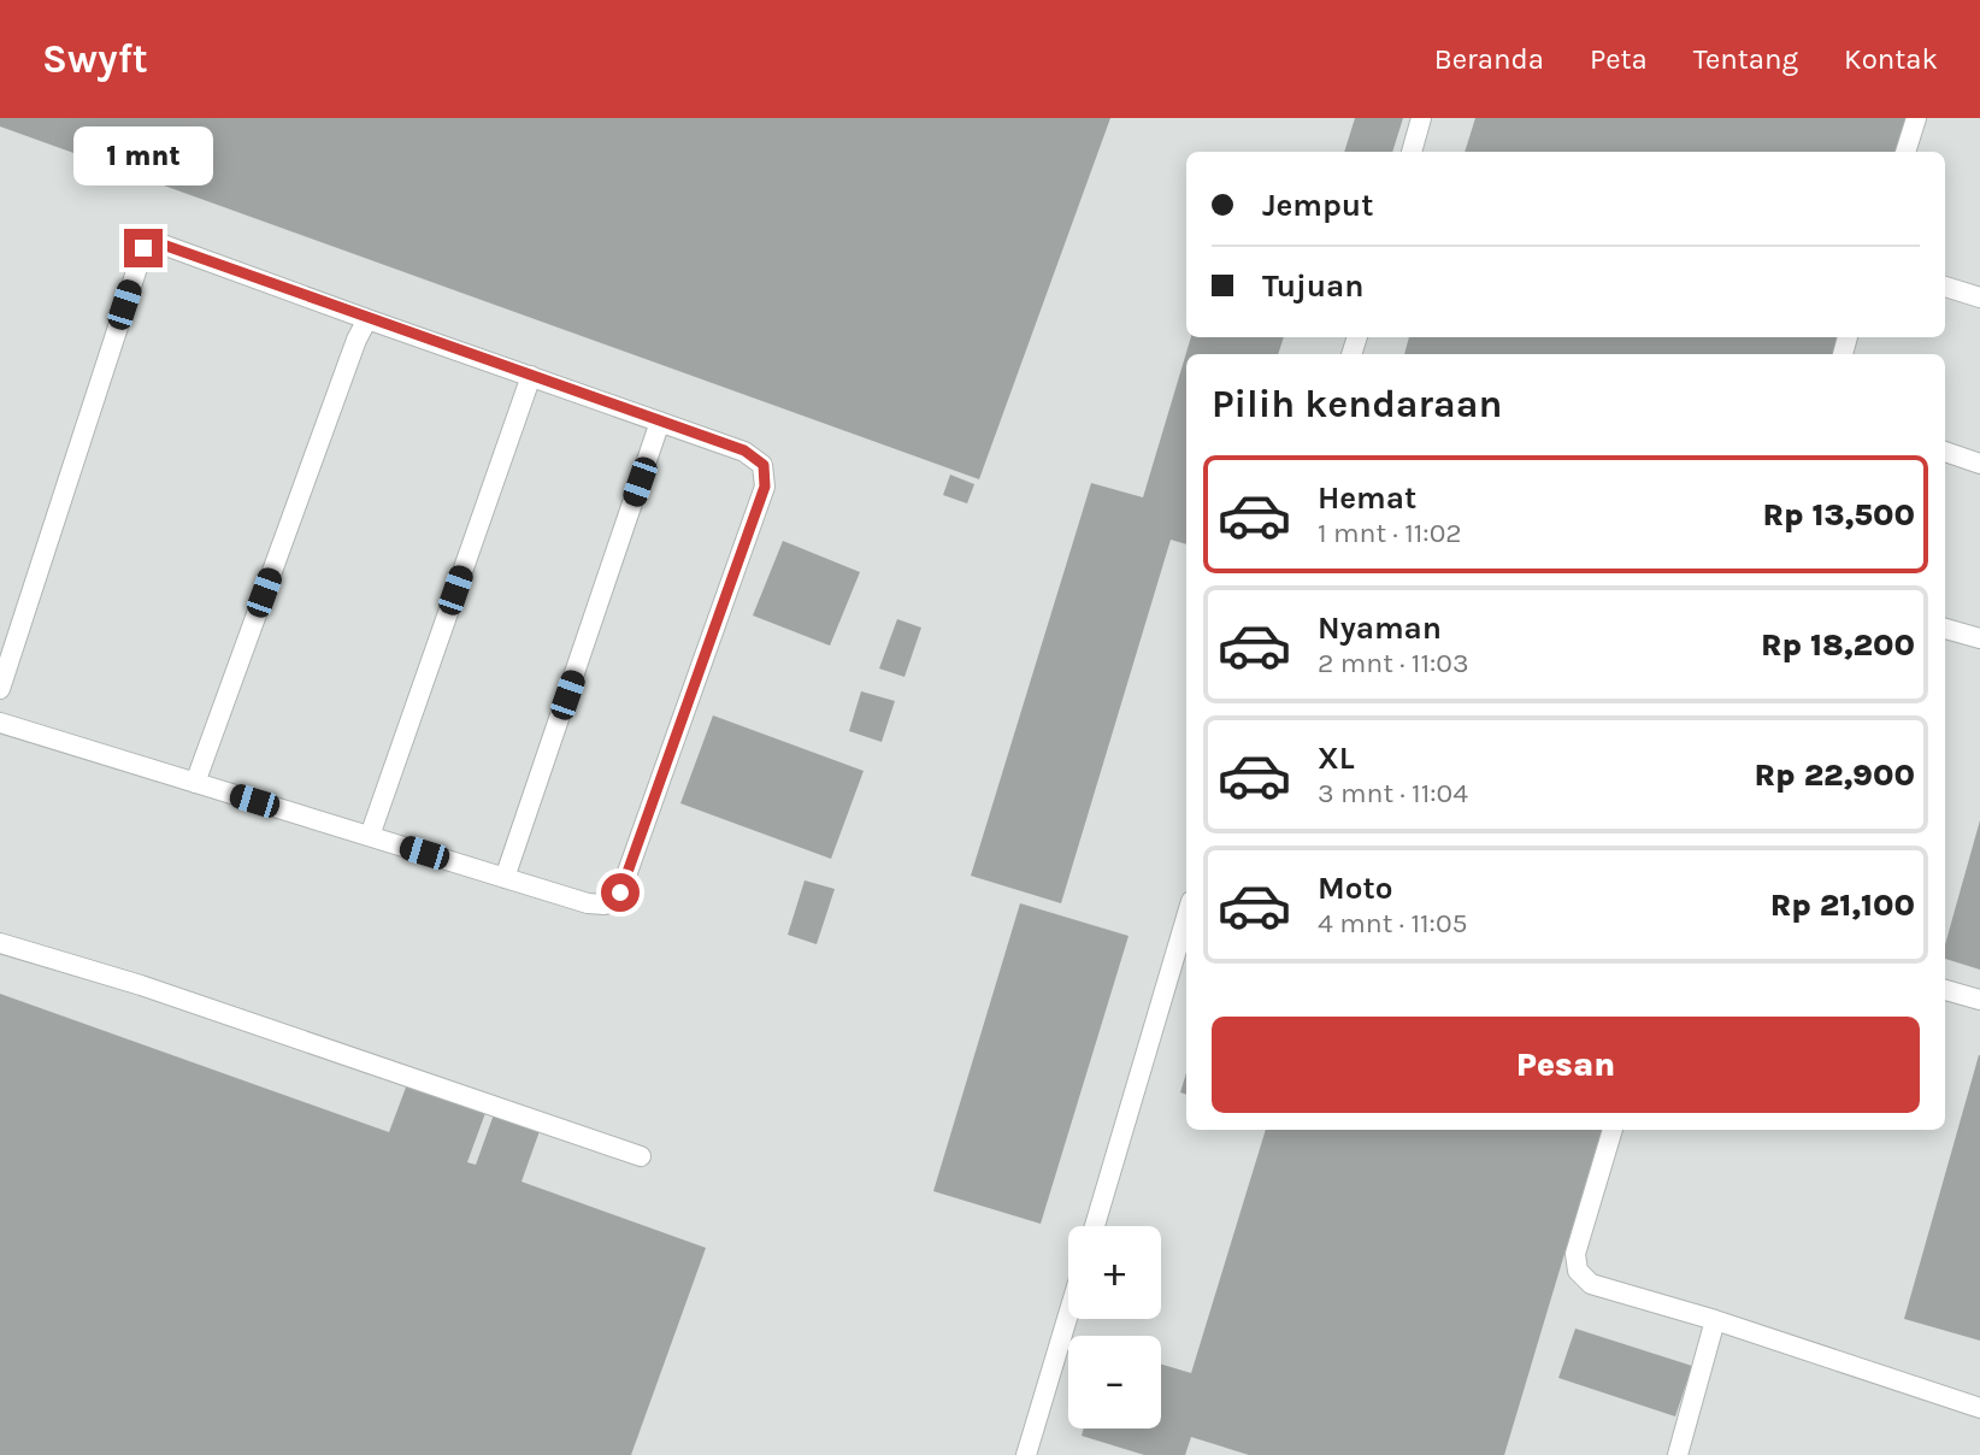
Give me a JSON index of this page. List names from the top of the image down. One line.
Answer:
{"page":{"header":"Swyft","nav":["Beranda","Peta","Tentang","Kontak"],"bubble":"1 mnt","banner":["Jemput","Tujuan"],"heading":"Pilih kendaraan","list":[{"name":"Hemat","note":"1 mnt · 11:02","value":"Rp 13,500"},{"name":"Nyaman","note":"2 mnt · 11:03","value":"Rp 18,200"},{"name":"XL","note":"3 mnt · 11:04","value":"Rp 22,900"},{"name":"Moto","note":"4 mnt · 11:05","value":"Rp 21,100"}],"buttons":"Pesan","map_buttons":["+","−"]}}
